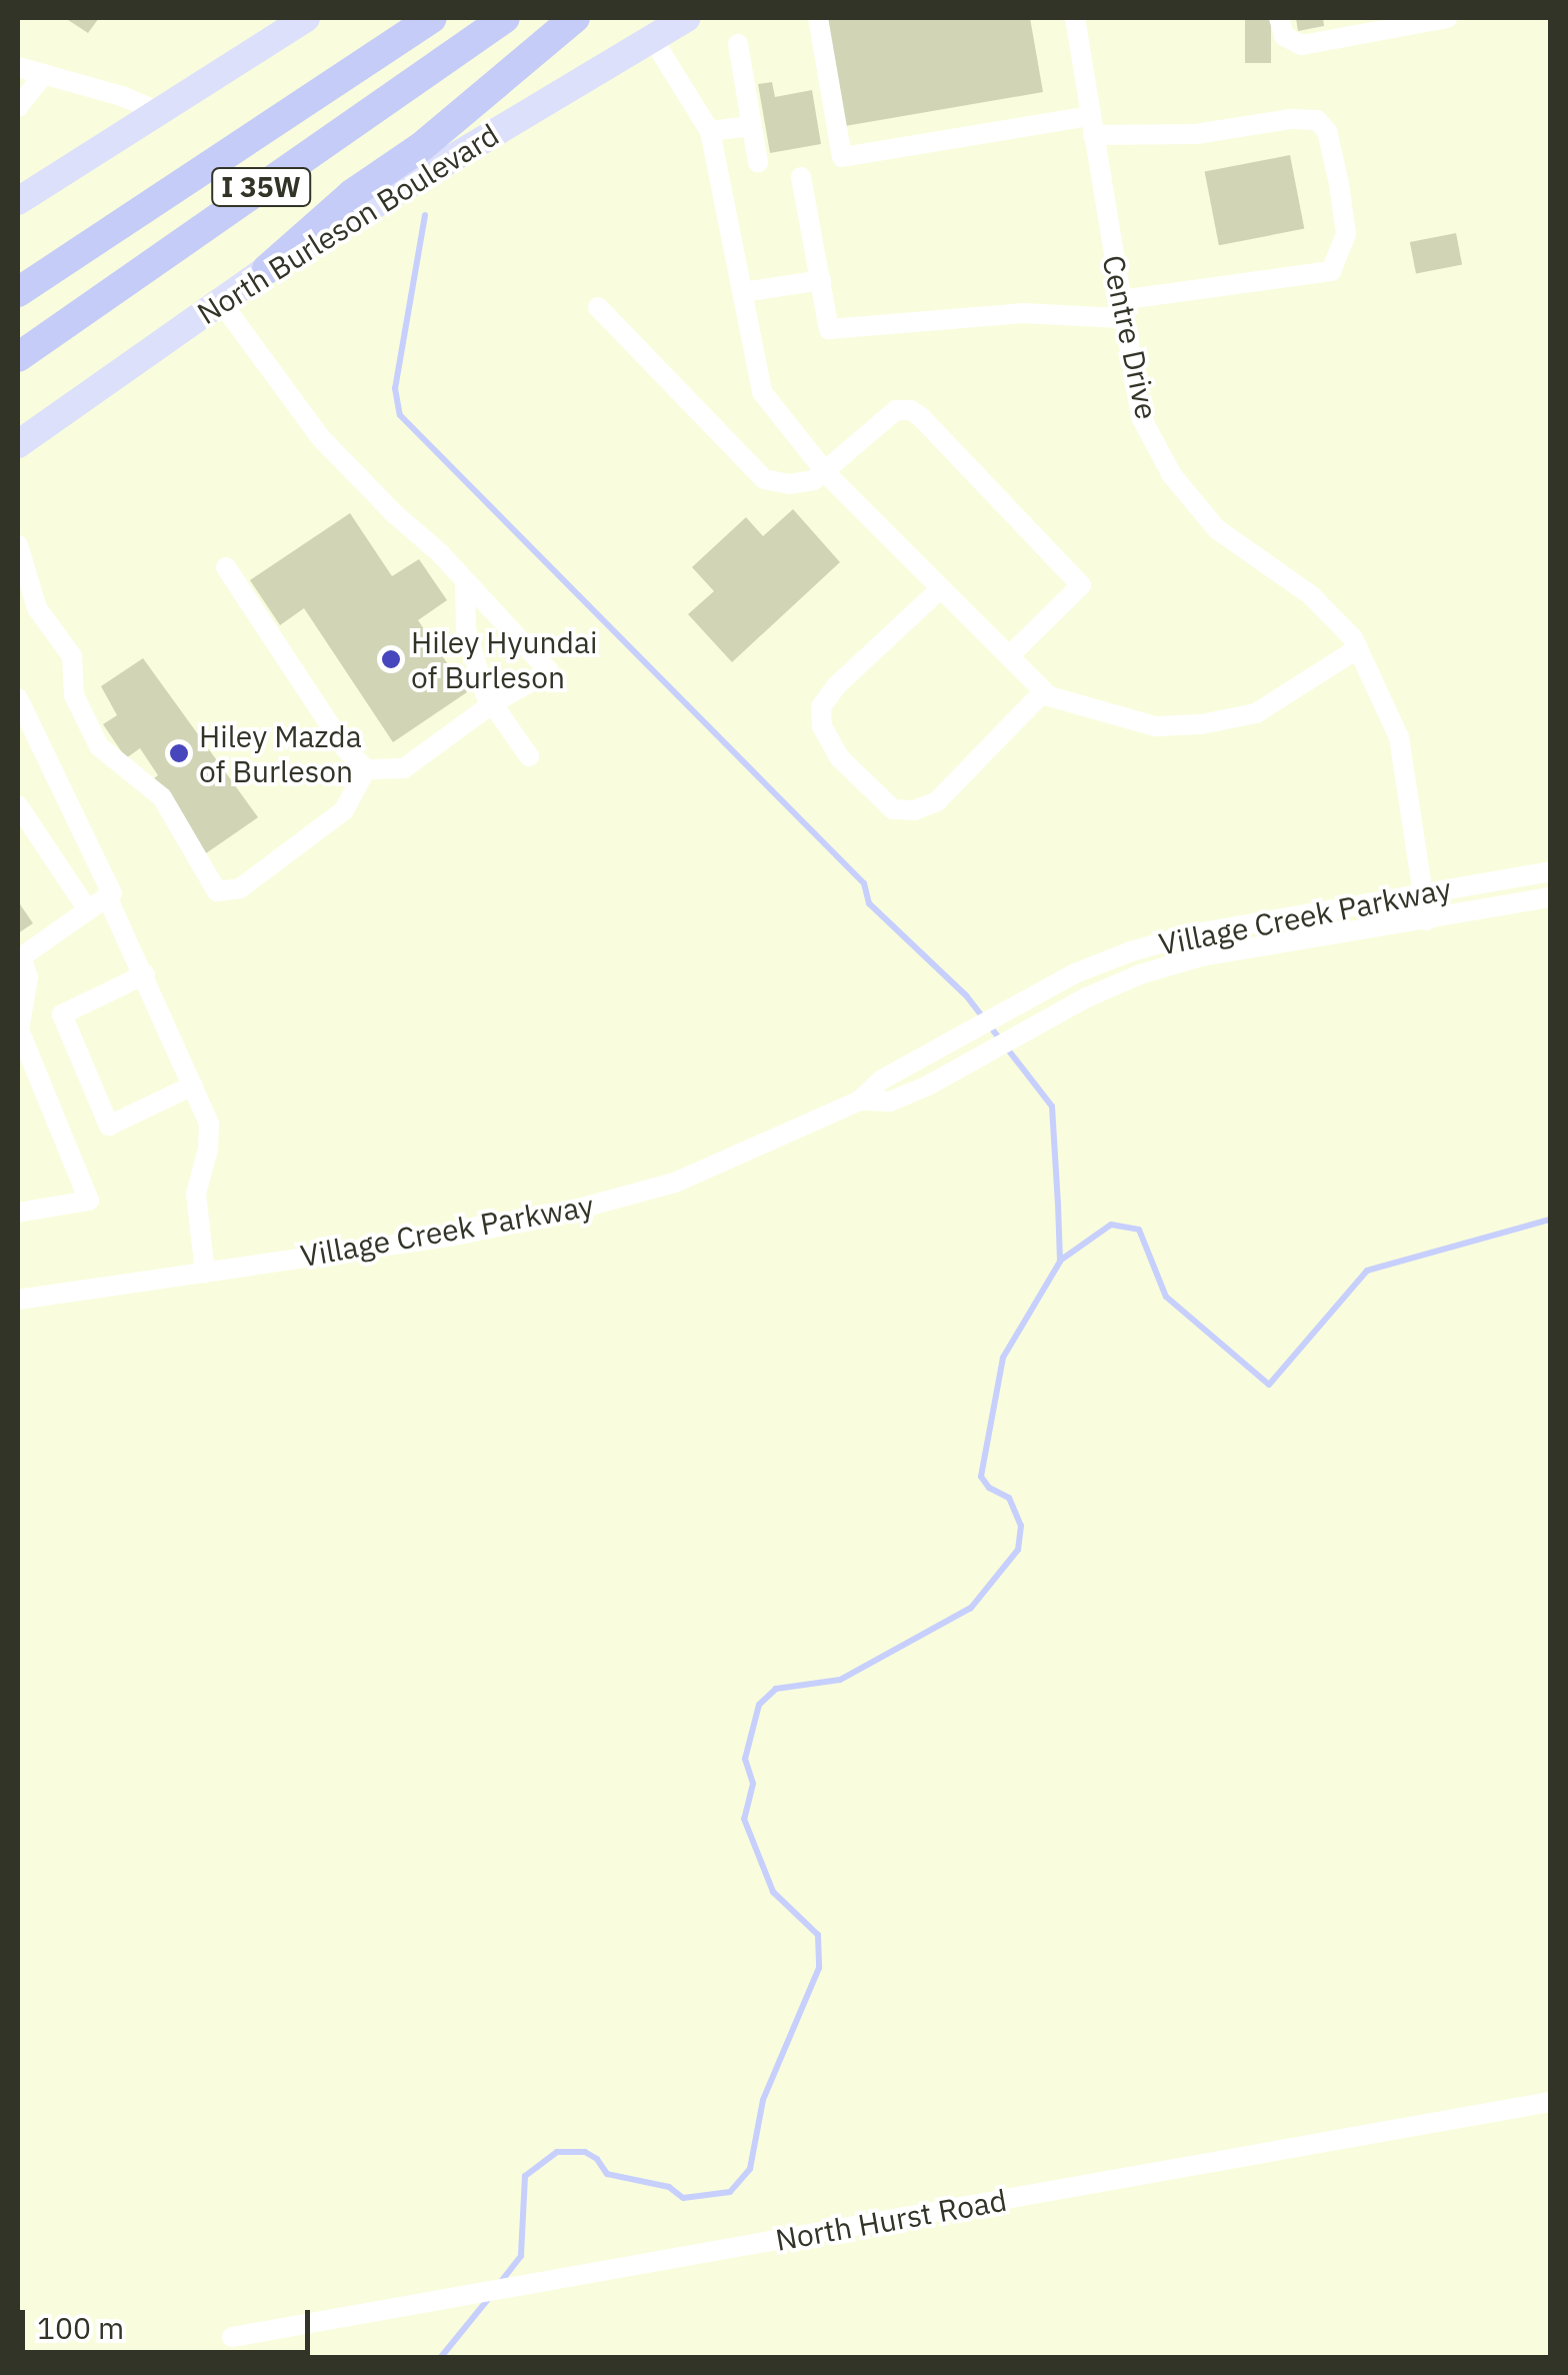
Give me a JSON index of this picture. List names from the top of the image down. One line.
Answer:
{"streets":{"highway":["I 35W"],"main road":["North Burleson Boulevard"],"street":["Centre Drive","Village Creek Parkway","North Hurst Road"]},"crossings":[["Centre Drive","Village Creek Parkway"]],"places":["Hiley Hyundai of Burleson","Hiley Mazda of Burleson"],"scale_bar":"100 m"}
